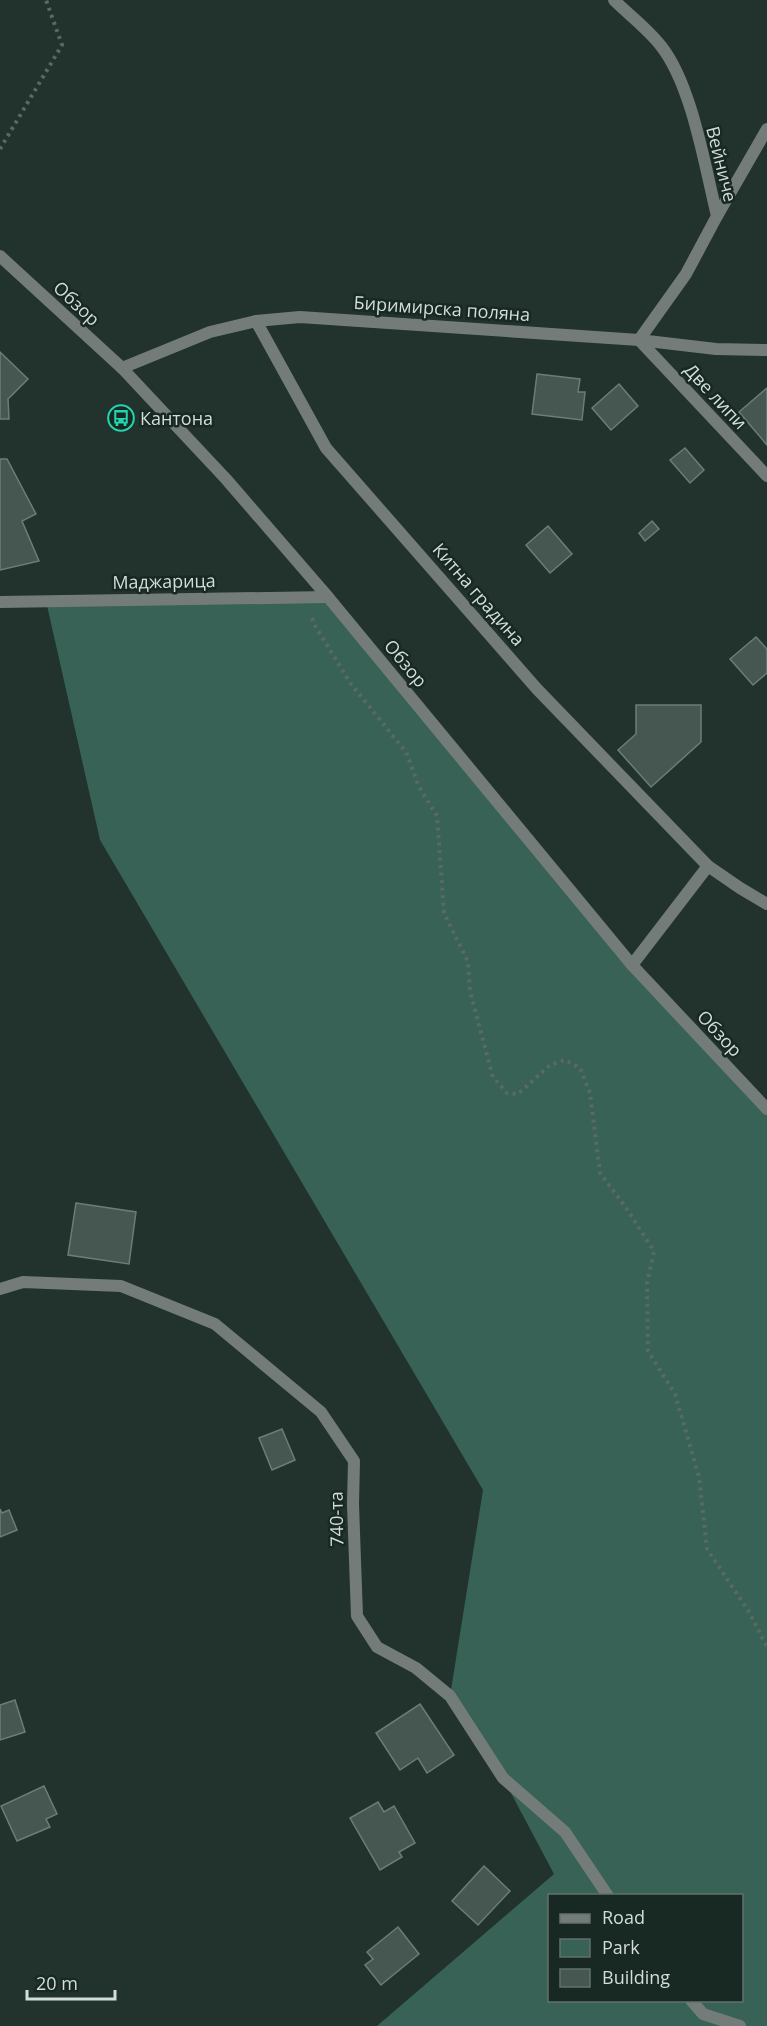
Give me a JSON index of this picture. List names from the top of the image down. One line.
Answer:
{"streets":{"street":["Вейниче","Обзор","Биримирска поляна","Две липи","Маджарица","Китна градина","740-та"]},"crossings":[["Вейниче","Биримирска поляна"],["Вейниче","Две липи"],["Обзор","Биримирска поляна"],["Обзор","Маджарица"],["Биримирска поляна","Две липи"],["Биримирска поляна","Китна градина"]],"places":{"bus stop":["Кантона"]},"legend":["Road","Park","Building"],"scale_bar":"20 m"}
